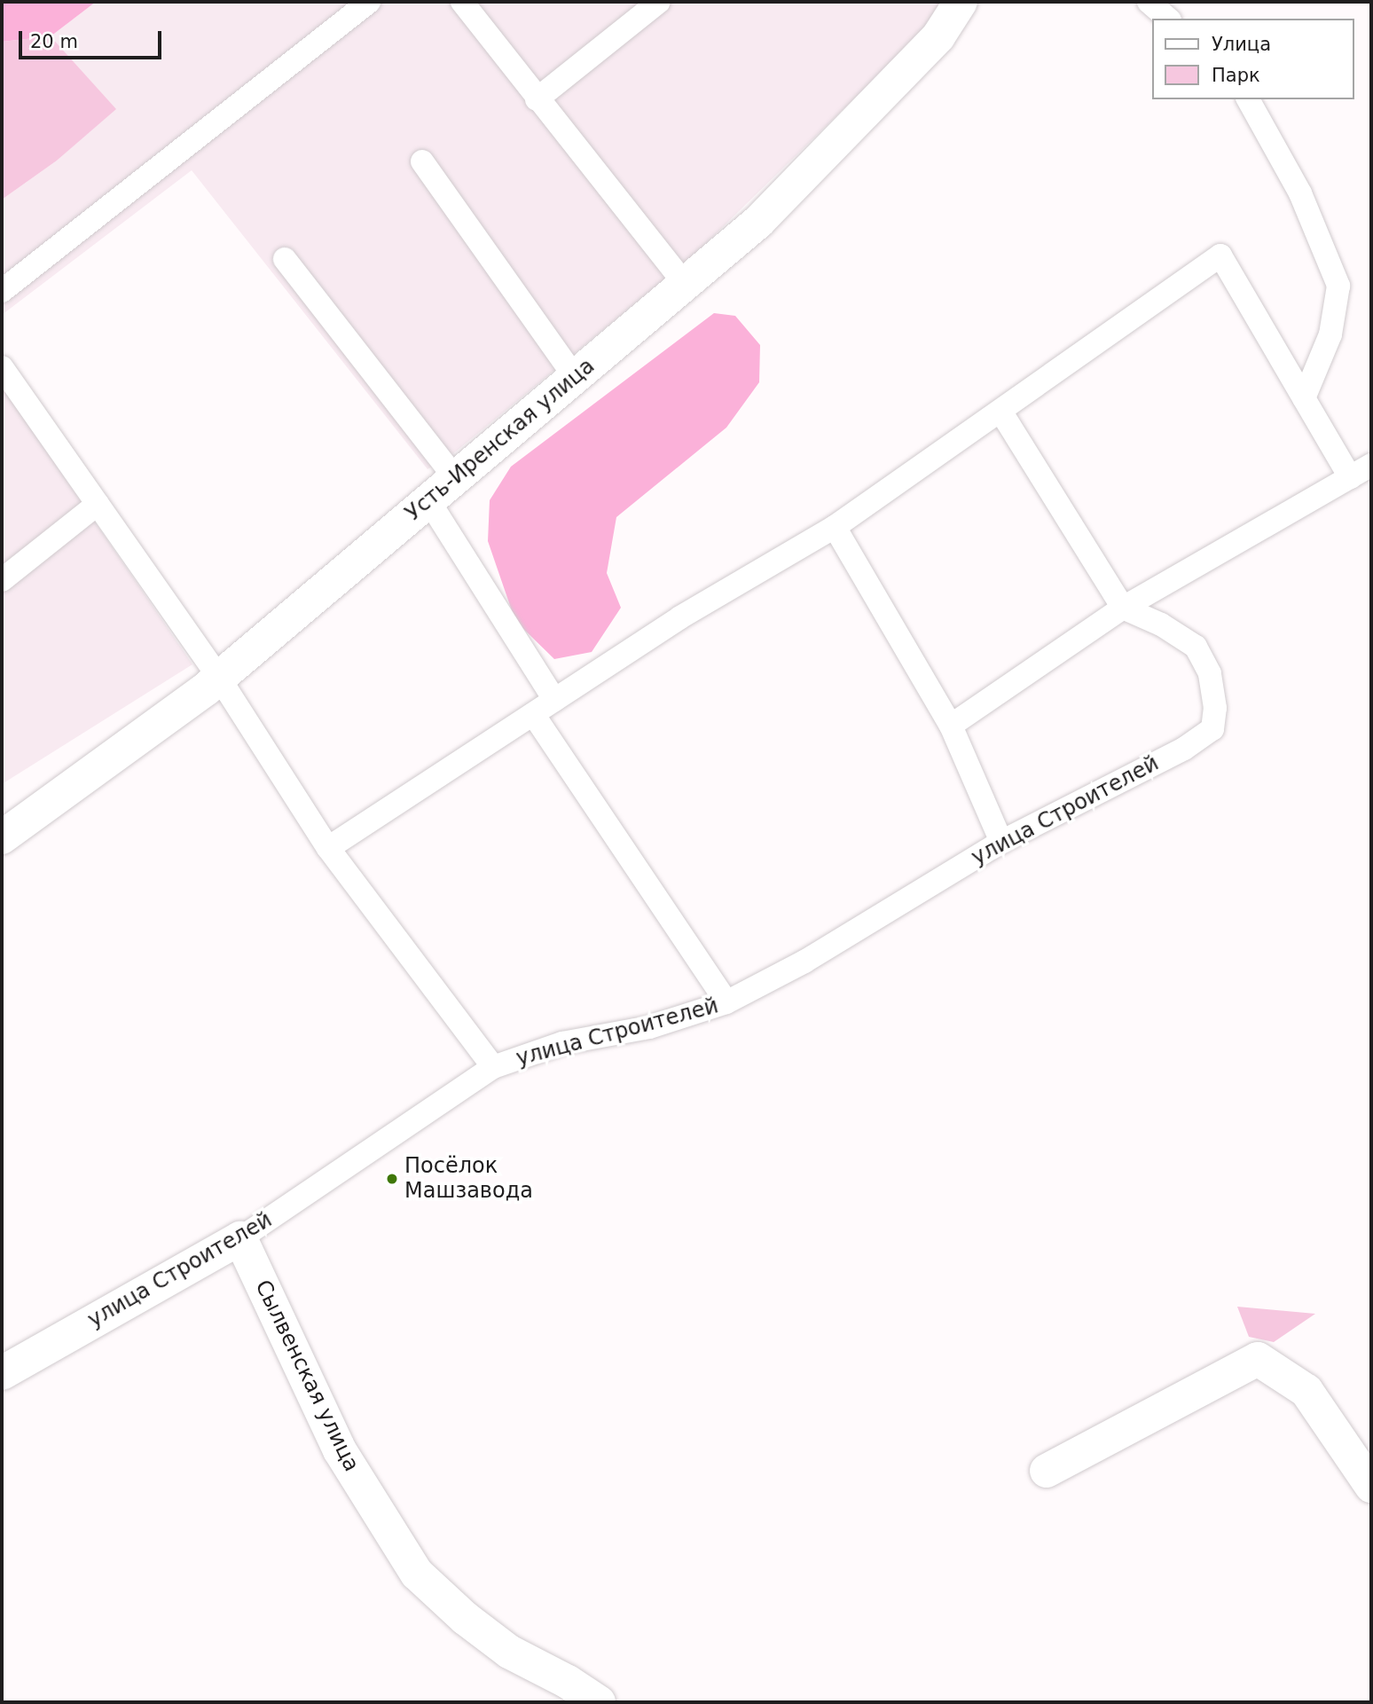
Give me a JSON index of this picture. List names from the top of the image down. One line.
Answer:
{"streets":{"street":["Усть-Иренская улица","улица Строителей","Сылвенская улица"]},"crossings":[["улица Строителей","Сылвенская улица"]],"places":["Посёлок Машзавода"],"legend":["Улица","Парк"],"scale_bar":"20 m"}
